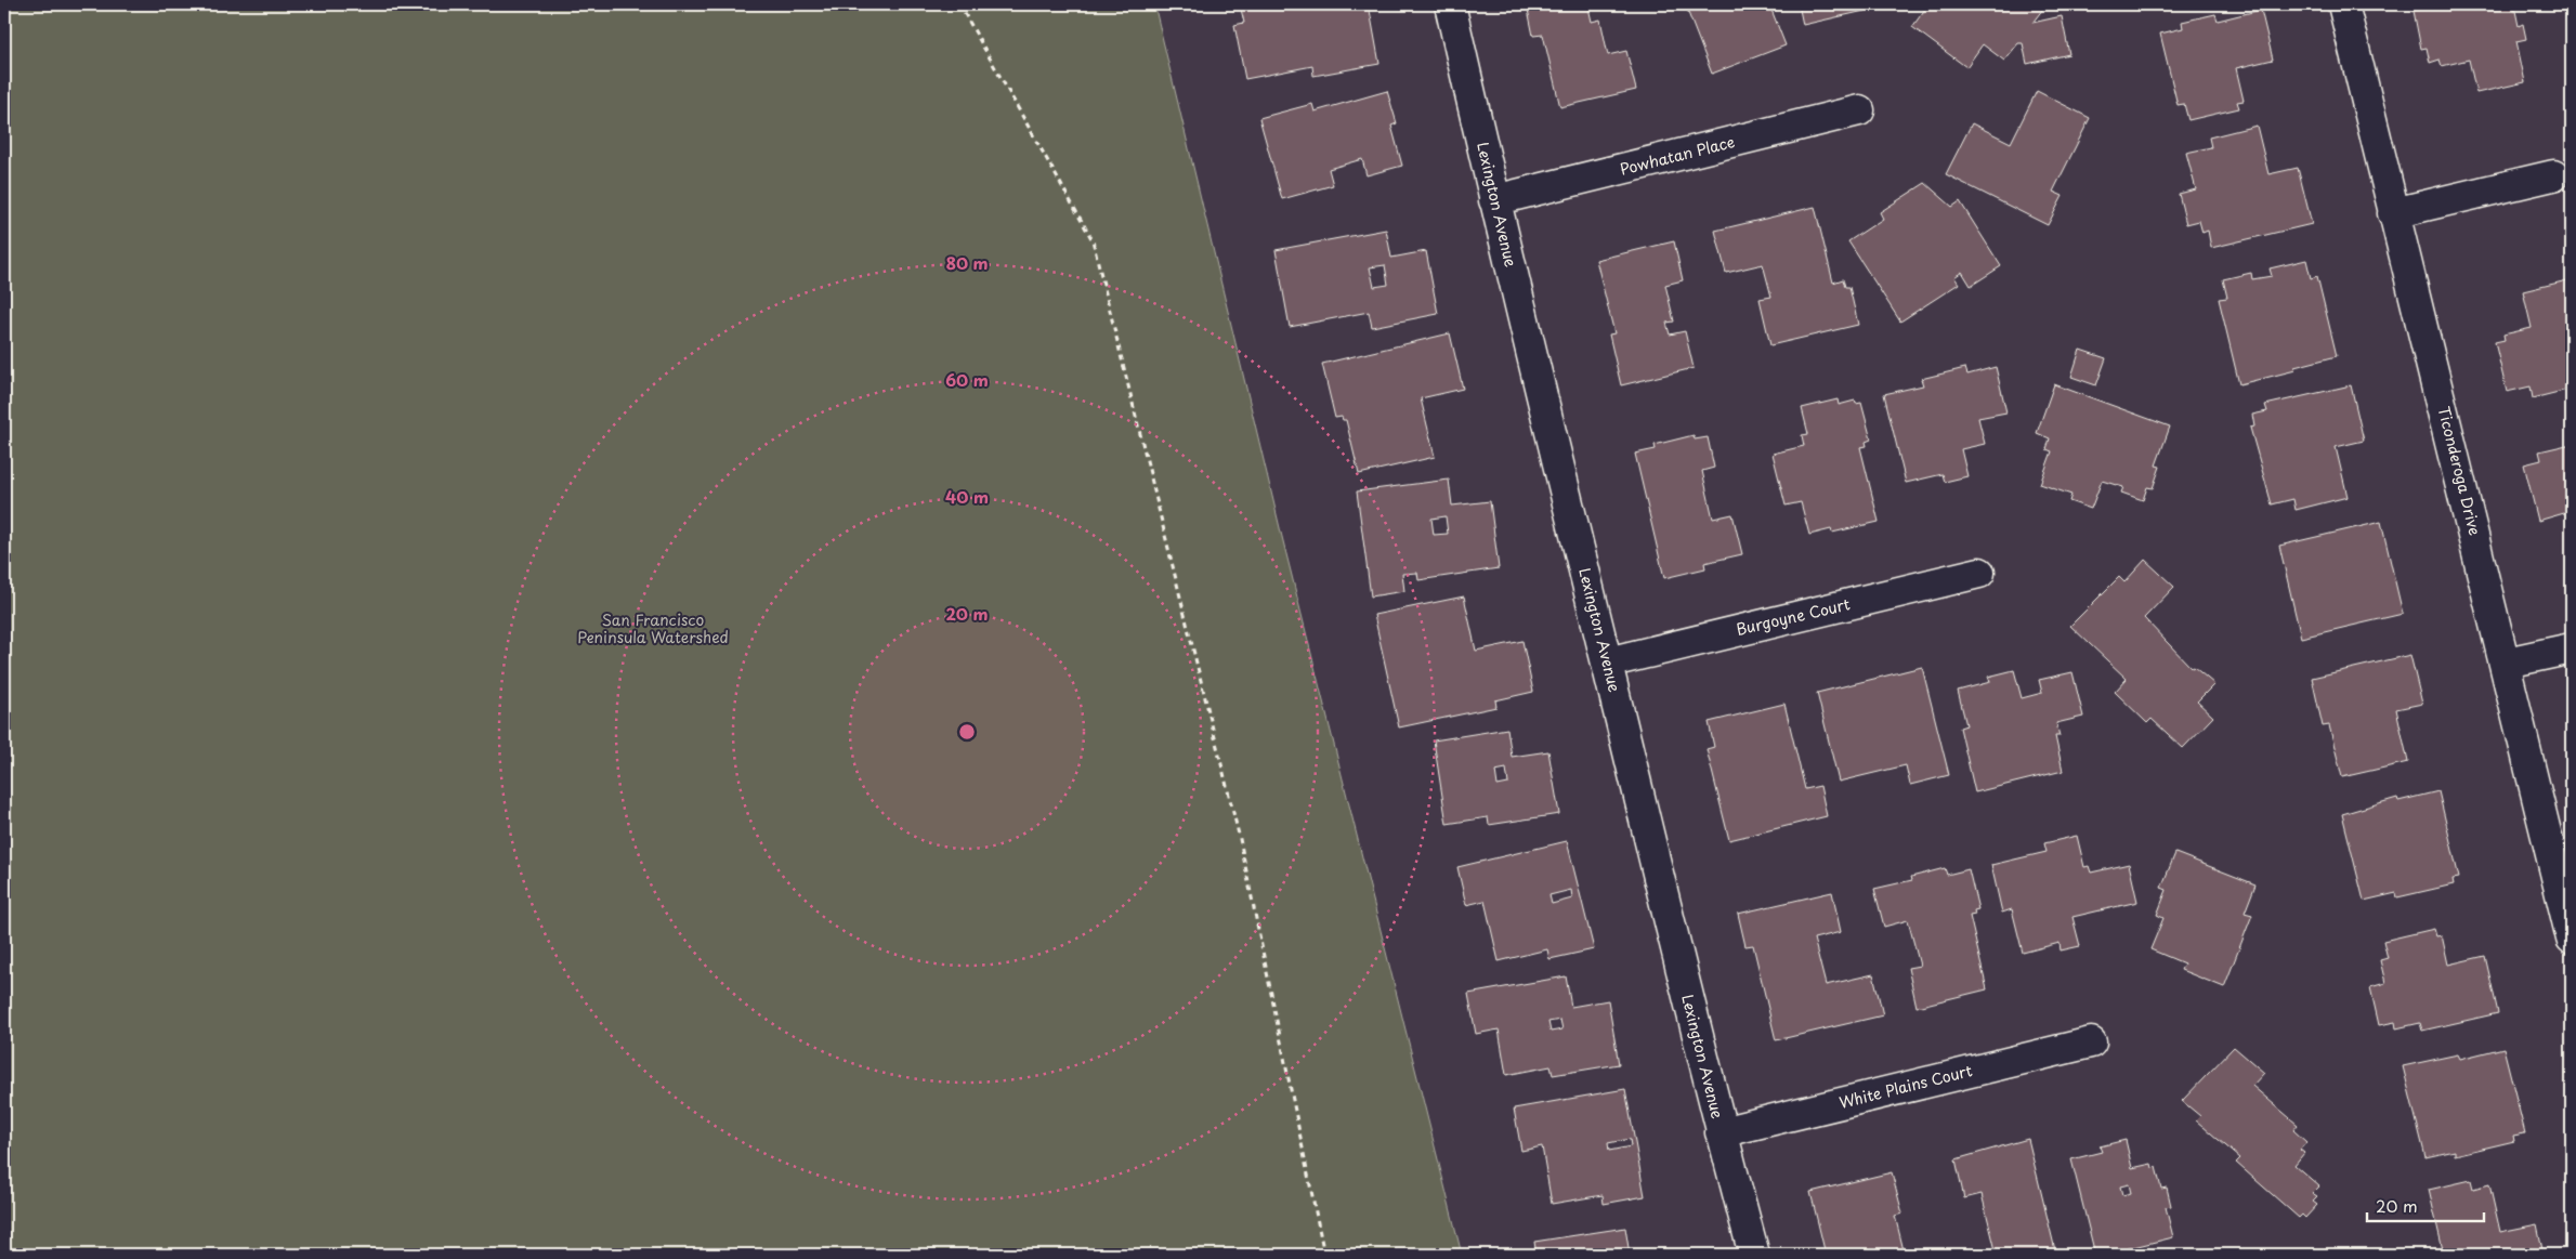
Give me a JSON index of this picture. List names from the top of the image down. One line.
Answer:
{"streets":{"street":["Powhatan Place","Lexington Avenue","Ticonderoga Drive","Burgoyne Court","White Plains Court"]},"crossings":[["Powhatan Place","Lexington Avenue"],["Lexington Avenue","Burgoyne Court"],["Lexington Avenue","White Plains Court"]],"parks":["San Francisco Peninsula Watershed"],"scale_bar":"20 m","rings":["80 m","60 m","40 m","20 m"]}
